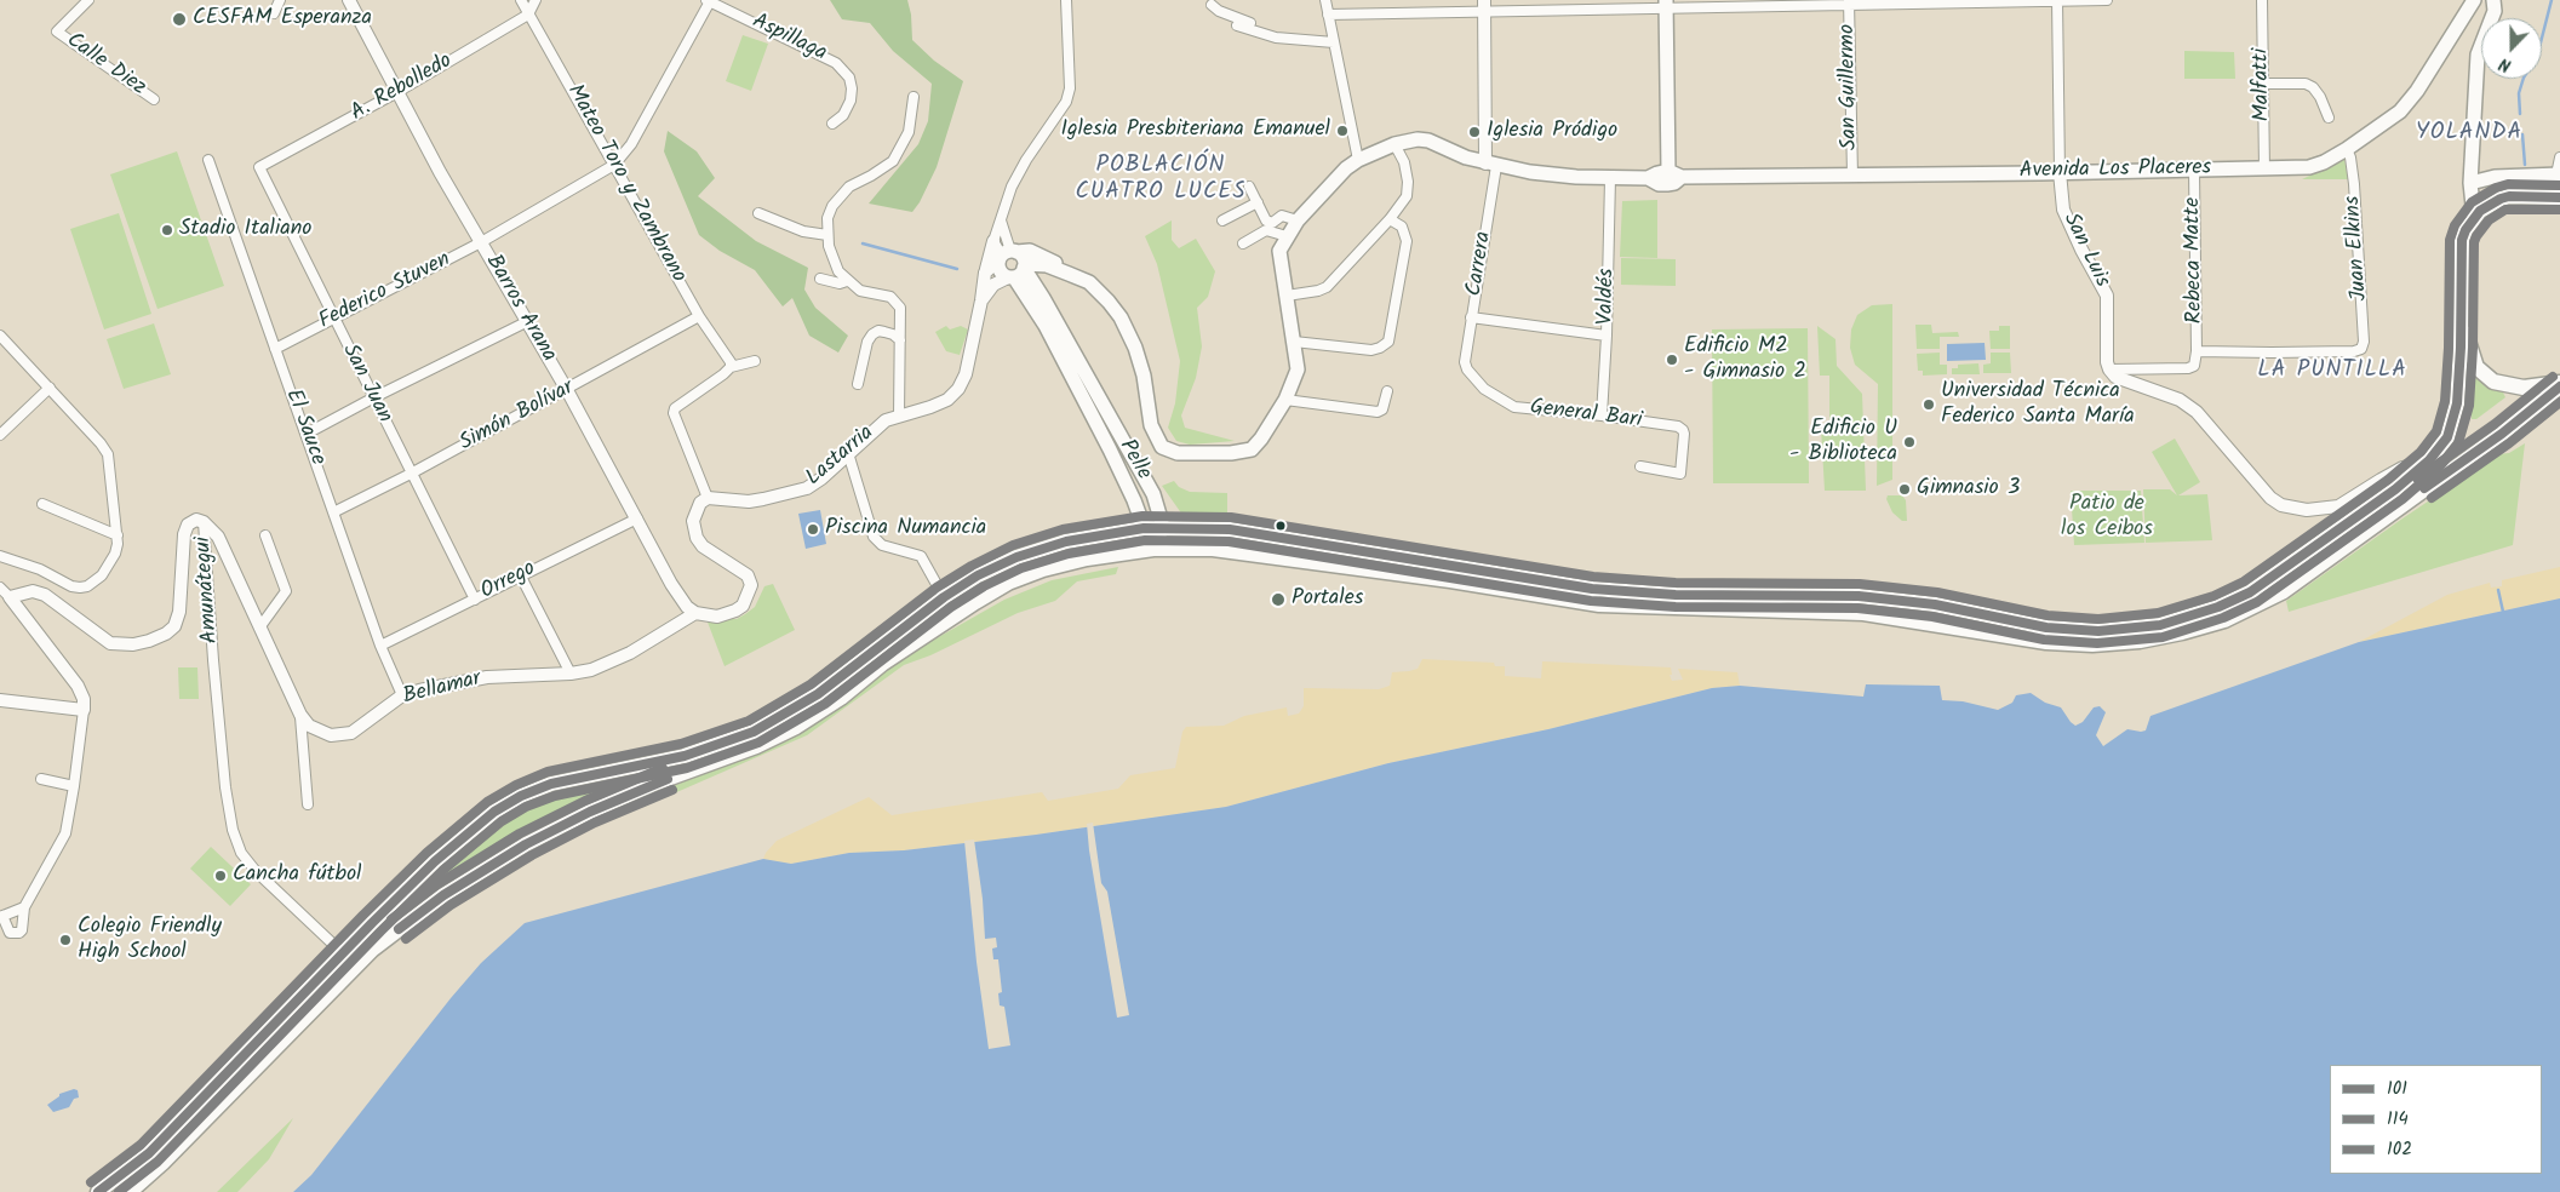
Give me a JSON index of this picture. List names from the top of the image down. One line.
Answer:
{"streets":{"main road":["Avenida Los Placeres","Pelle"],"street":["Aspillaga","Calle Diez","Malfatti","San Guillermo","A. Rebolledo","Mateo Toro y Zambrano","Juan Elkins","San Luis","Rebeca Matte","Carrera","Federico Stuven","Valdés","Barros Arana","San Juan","General Bari","Simón Bolívar","El Sauce","Lastarria","Orrego","Amunátegui","Bellamar"]},"crossings":[["Aspillaga","Federico Stuven"],["Malfatti","Avenida Los Placeres"],["San Guillermo","Avenida Los Placeres"],["A. Rebolledo","Mateo Toro y Zambrano"],["A. Rebolledo","Barros Arana"],["A. Rebolledo","San Juan"],["Avenida Los Placeres","Juan Elkins"],["Avenida Los Placeres","San Luis"],["Avenida Los Placeres","Rebeca Matte"],["Avenida Los Placeres","Carrera"],["Avenida Los Placeres","Valdés"],["Avenida Los Placeres","Pelle"],["Mateo Toro y Zambrano","Federico Stuven"],["Mateo Toro y Zambrano","Simón Bolívar"],["Juan Elkins","Rebeca Matte"],["Carrera","General Bari"],["Federico Stuven","Barros Arana"],["Federico Stuven","San Juan"],["Federico Stuven","El Sauce"],["Valdés","General Bari"],["Barros Arana","Simón Bolívar"],["Barros Arana","Orrego"],["Barros Arana","Bellamar"],["San Juan","Simón Bolívar"],["San Juan","Orrego"],["Simón Bolívar","El Sauce"],["El Sauce","Orrego"],["El Sauce","Bellamar"],["Amunátegui","Bellamar"]],"districts":["YOLANDA","POBLACIÓN CUATRO LUCES","LA PUNTILLA"],"parks":["Patio de los Ceibos"],"places":["CESFAM Esperanza","Iglesia Presbiteriana Emanuel","Iglesia Pródigo","Stadio Italiano","Edificio M2 - Gimnasio 2","Universidad Técnica Federico Santa María","Edificio U - Biblioteca","Gimnasio 3","Piscina Numancia","Portales","Cancha fútbol","Colegio Friendly High School"],"lines":["transit line 102","transit line 101","transit line 114"],"legend":["101","114","102"],"north":"bottom"}
